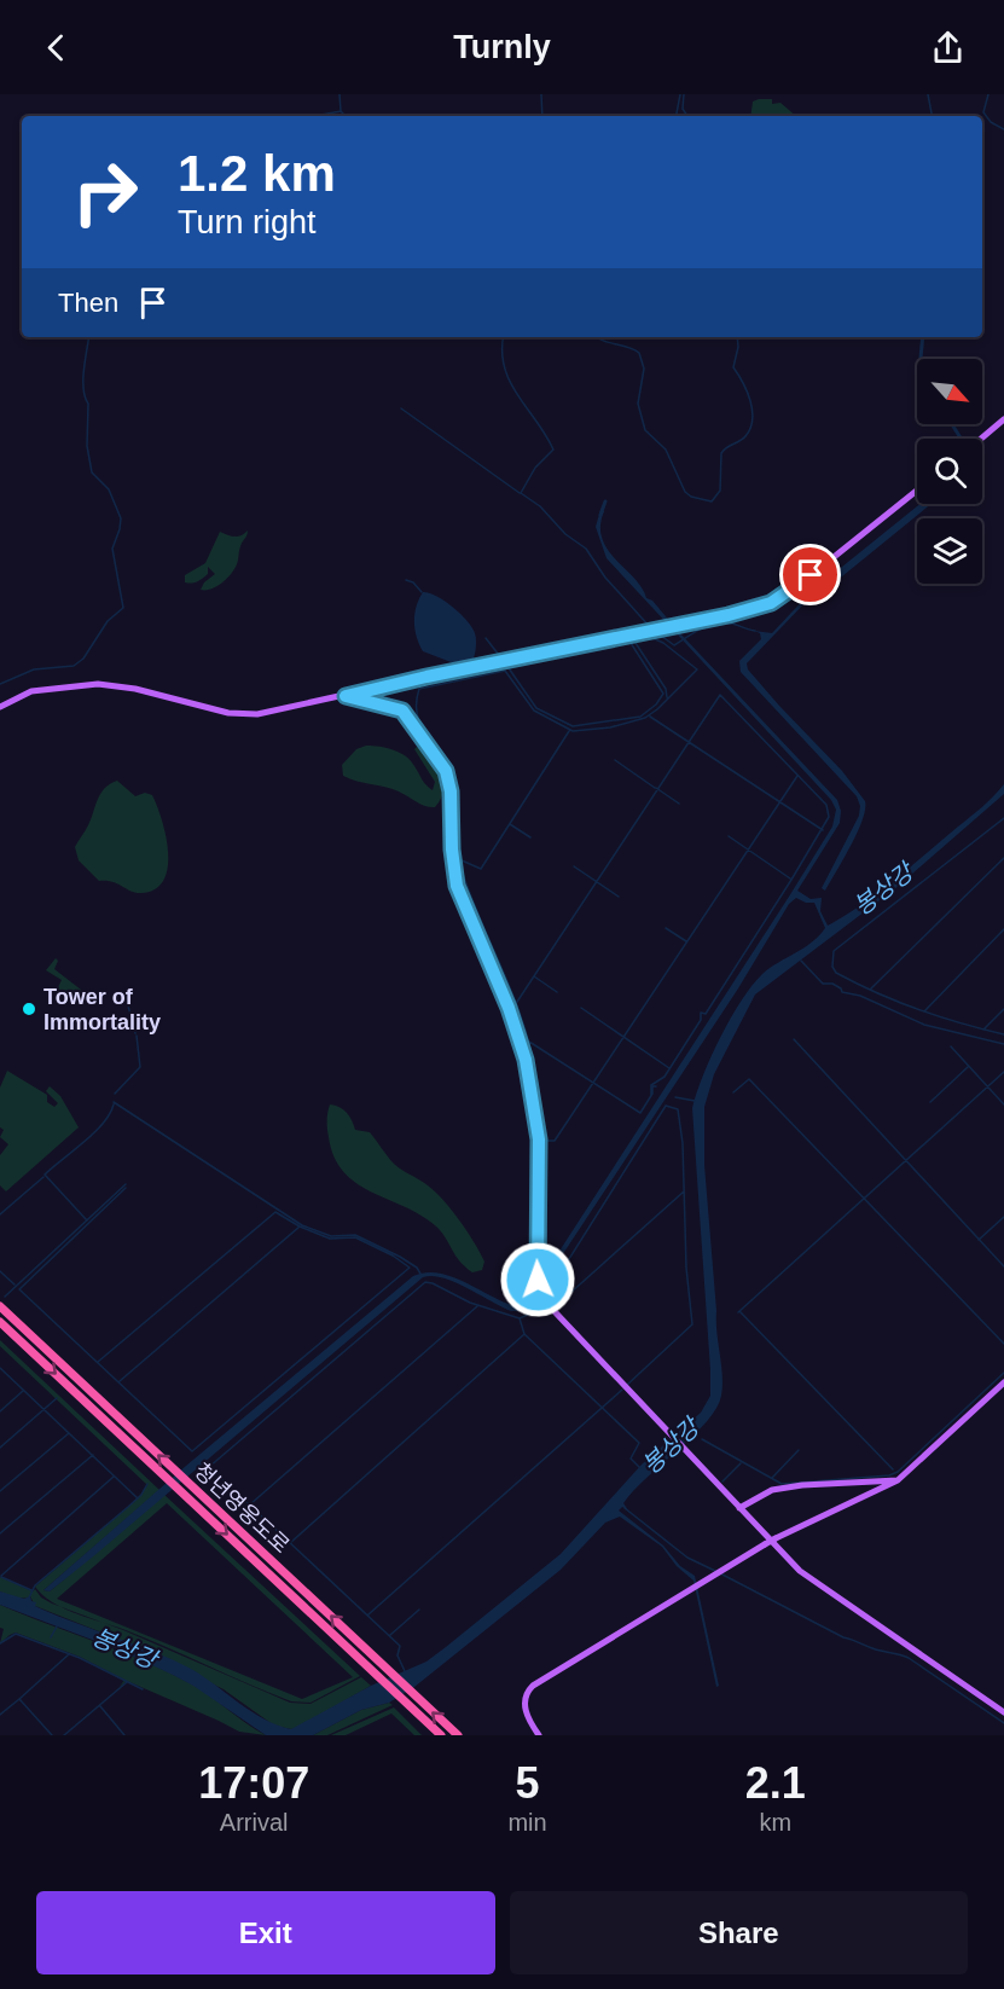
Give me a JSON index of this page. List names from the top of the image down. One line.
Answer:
{"streets":{"highway":["청년영웅도로"]},"water":["봉상강"],"places":["Tower of Immortality"],"north":"bottom right","page":{"header":"Turnly","turn":["1.2 km","Turn right"],"then":"Then","eta":["17:07","Arrival","5","min","2.1","km"],"buttons":["Exit","Share"]}}
